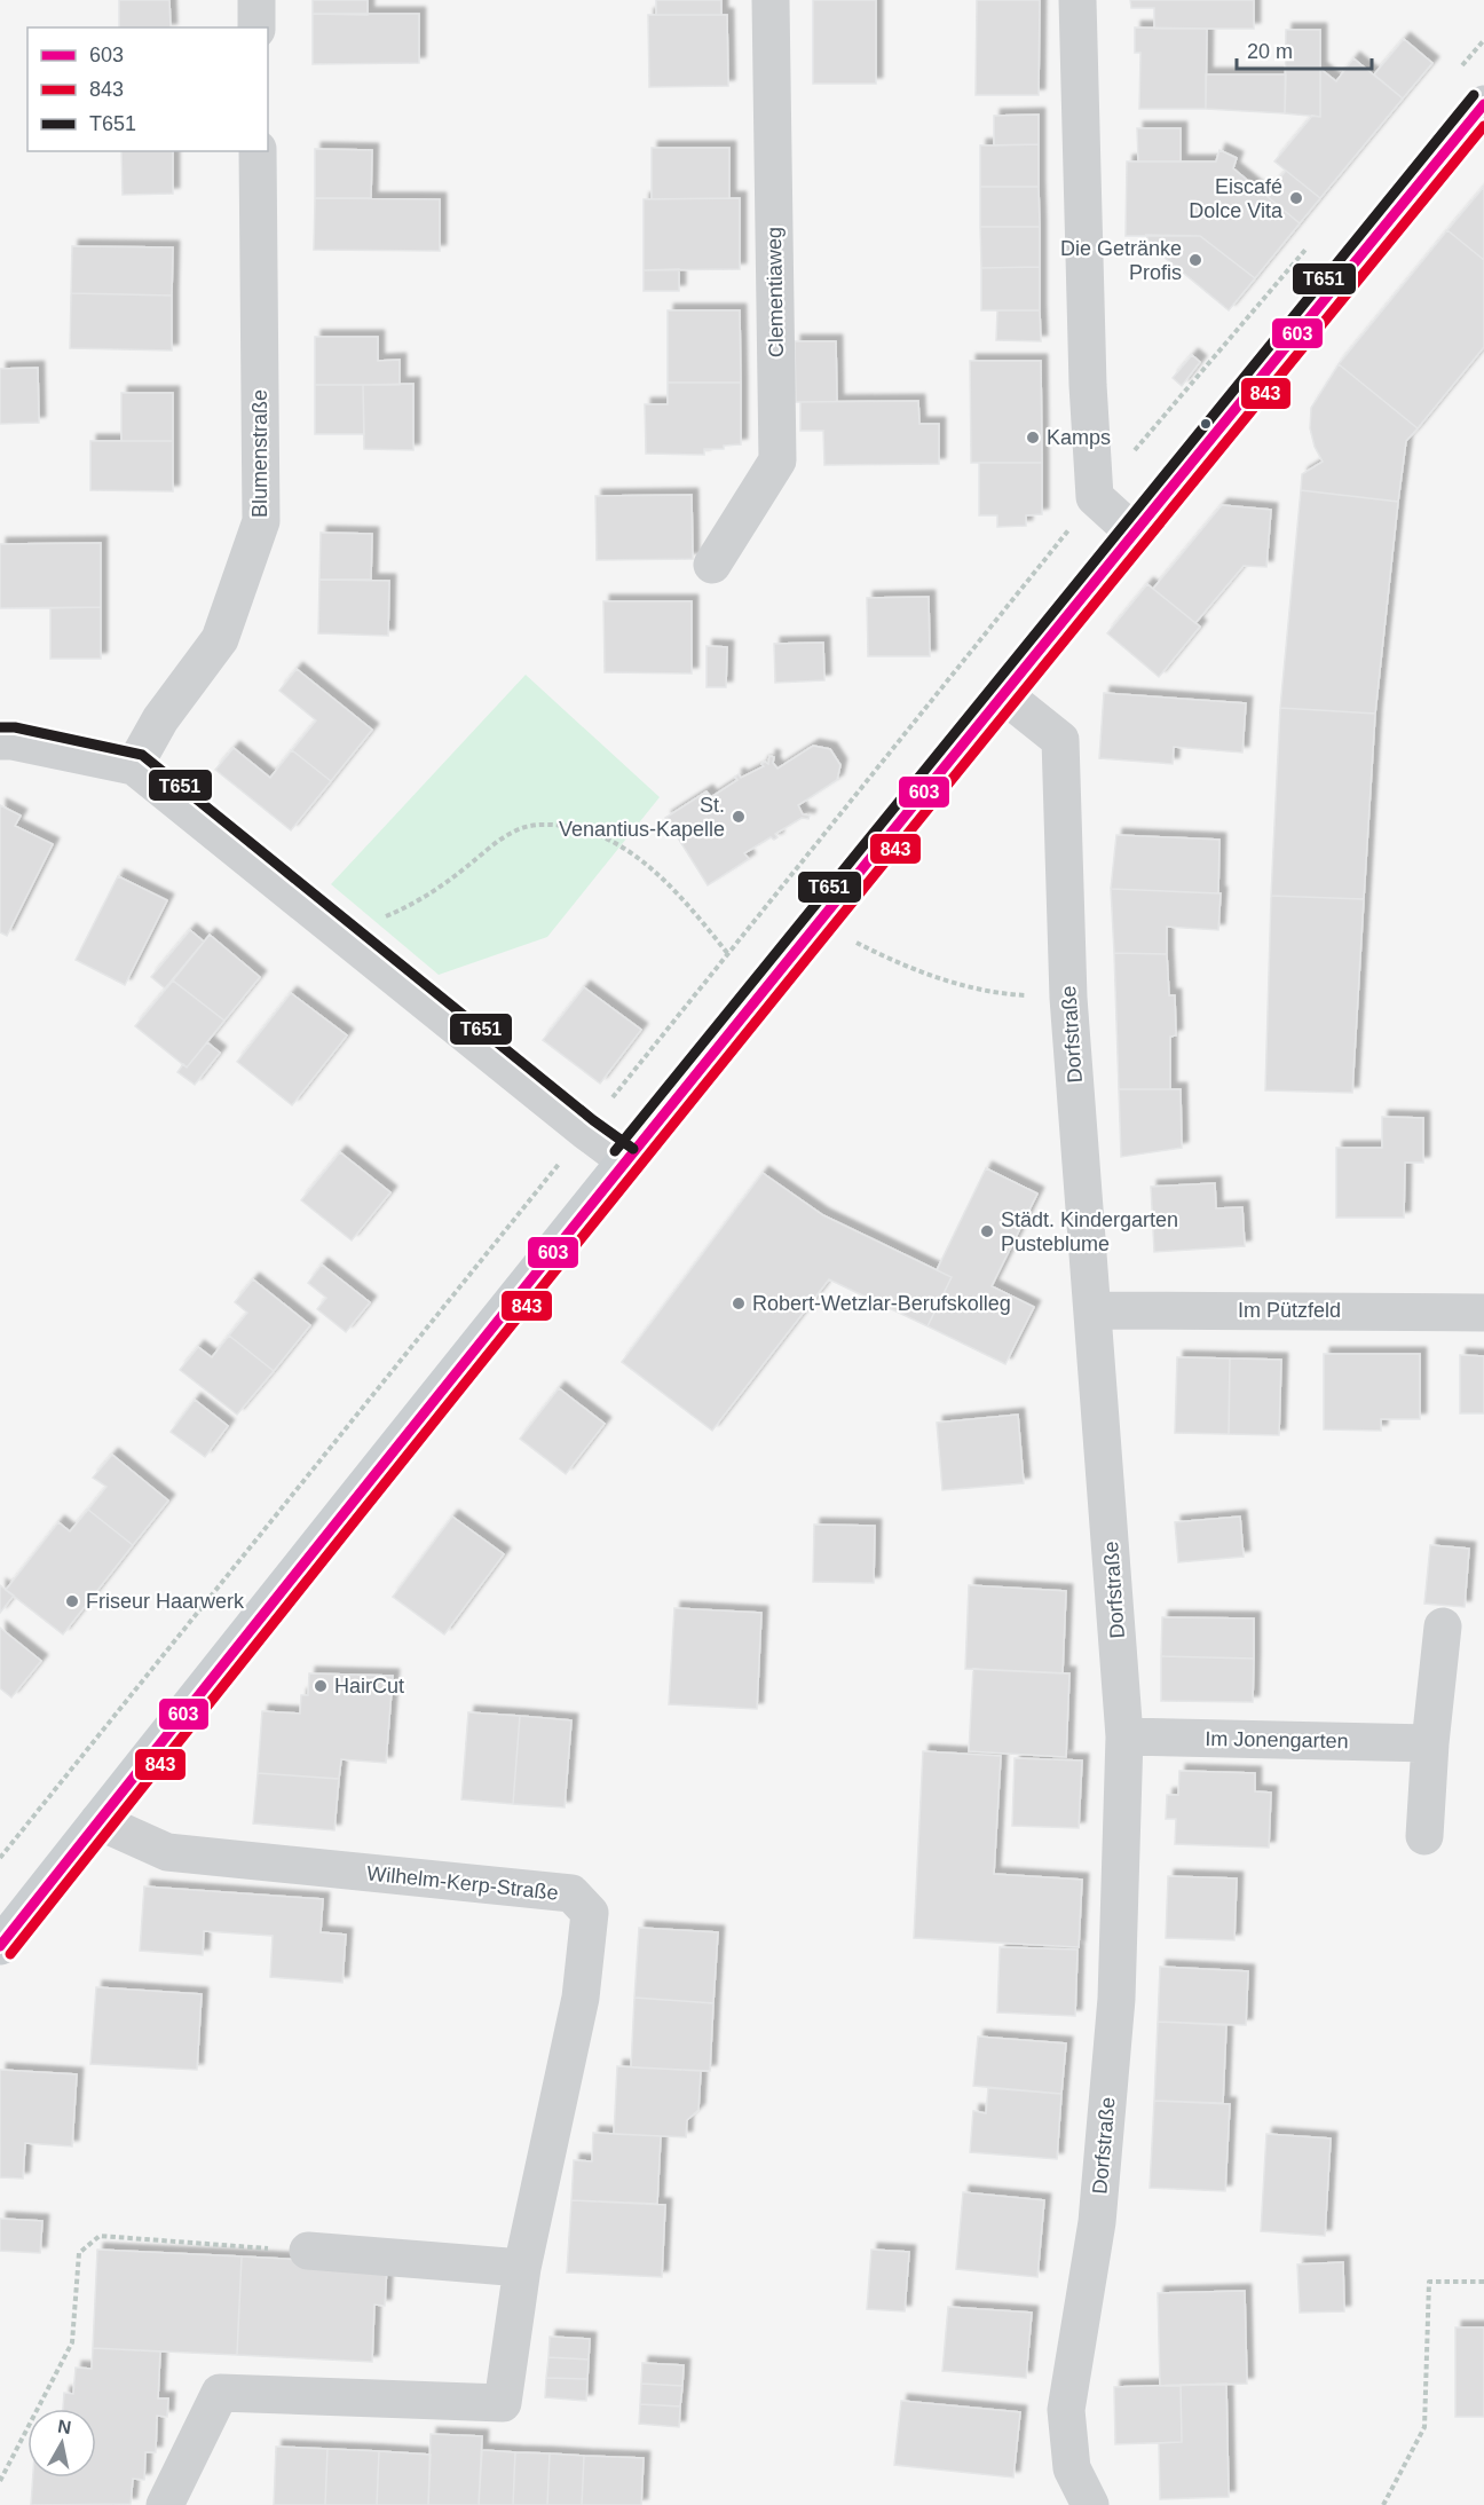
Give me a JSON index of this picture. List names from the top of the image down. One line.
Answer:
{"streets":{"street":["Clementiaweg","Blumenstraße","Dorfstraße","Im Pützfeld","Im Jonengarten","Wilhelm-Kerp-Straße"]},"crossings":[["Dorfstraße","Im Pützfeld"],["Dorfstraße","Im Jonengarten"]],"places":["Eiscafé Dolce Vita","Die Getränke Profis","Kamps","St. Venantius-Kapelle","Städt. Kindergarten Pusteblume","Robert-Wetzlar-Berufskolleg","Friseur Haarwerk","HairCut"],"lines":["transit line T651","transit line 603","transit line 843"],"legend":["603","843","T651"],"scale_bar":"20 m","north":"top"}
